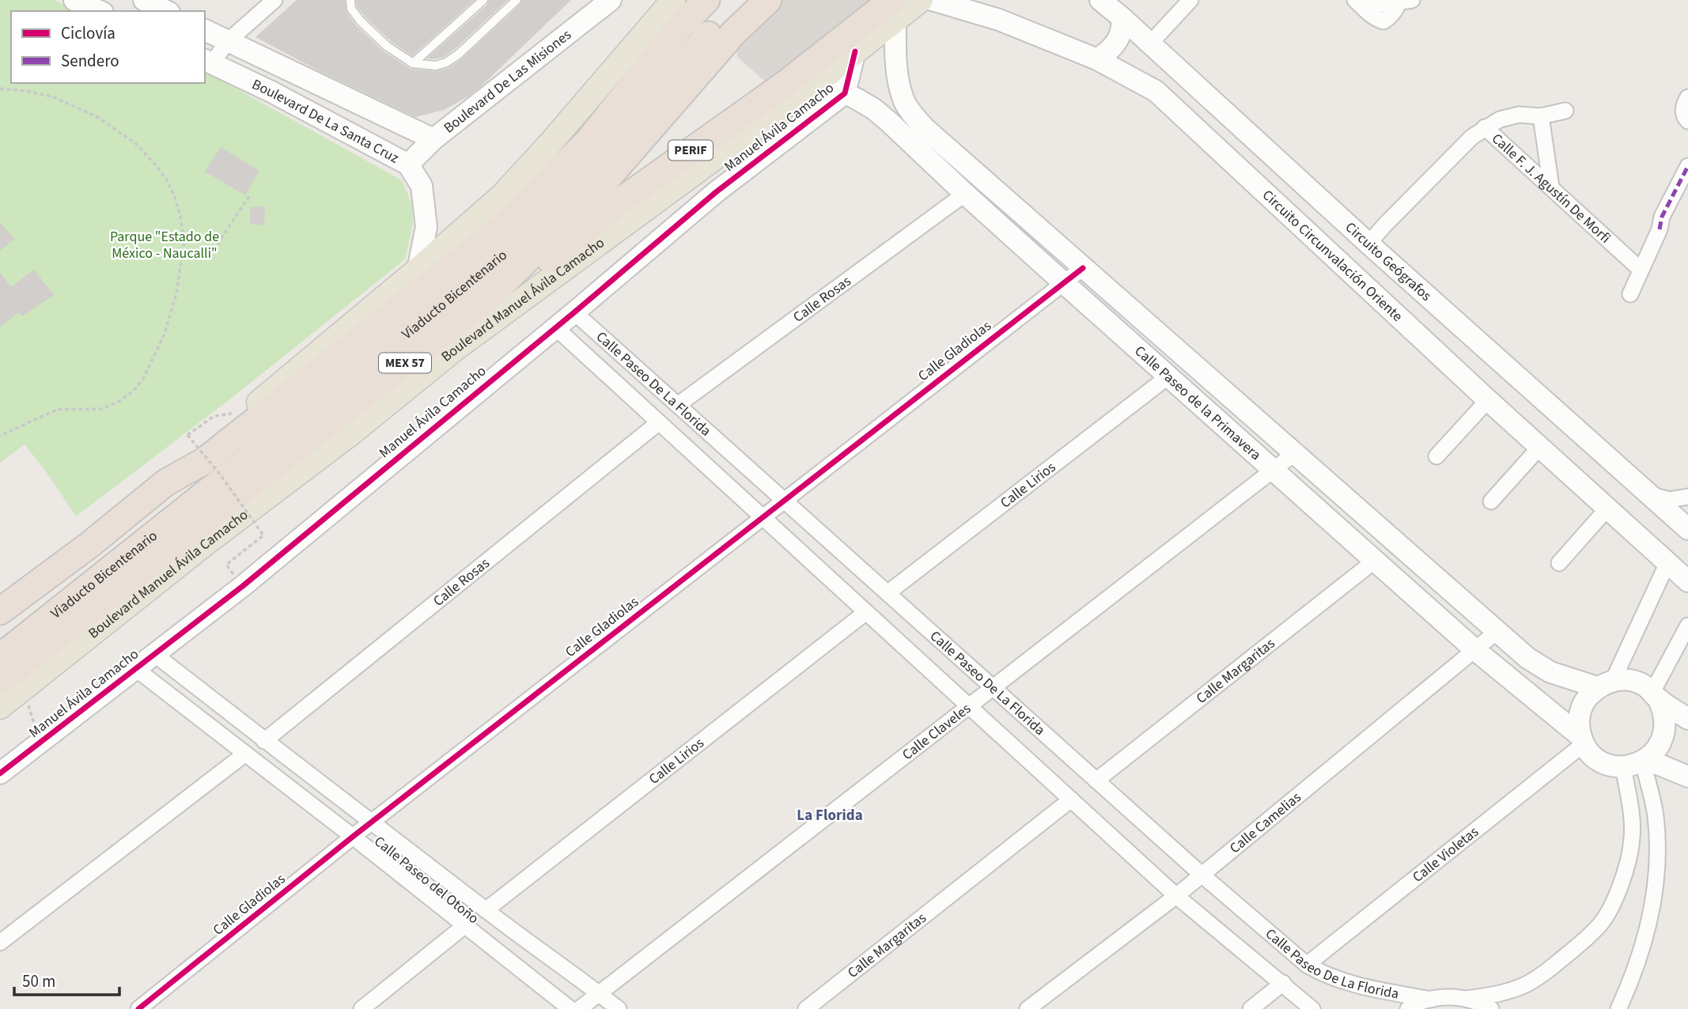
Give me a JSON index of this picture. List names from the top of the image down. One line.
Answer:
{"streets":{"highway":["PERIF","Viaducto Bicentenario","Boulevard Manuel Ávila Camacho","MEX 57"],"street":["Boulevard De Las Misiones","Boulevard De La Santa Cruz","Manuel Ávila Camacho","Calle F. J. Agustín De Morfi","Circuito Circunvalación Oriente","Circuito Geógrafos","Calle Rosas","Calle Gladiolas","Calle Paseo De La Florida","Calle Paseo de la Primavera","Calle Lirios","Calle Margaritas","Calle Claveles","Calle Camelias","Calle Violetas","Calle Paseo del Otoño"]},"crossings":[["Boulevard De Las Misiones","Boulevard De La Santa Cruz"],["Manuel Ávila Camacho","Boulevard Manuel Ávila Camacho"],["Manuel Ávila Camacho","Calle Paseo De La Florida"],["Manuel Ávila Camacho","Calle Paseo de la Primavera"],["Manuel Ávila Camacho","Calle Paseo del Otoño"],["PERIF","Boulevard Manuel Ávila Camacho"],["PERIF","Calle Paseo de la Primavera"],["Calle F. J. Agustín De Morfi","Circuito Geógrafos"],["Boulevard Manuel Ávila Camacho","Calle Paseo de la Primavera"],["Calle Rosas","Calle Paseo De La Florida"],["Calle Rosas","Calle Paseo de la Primavera"],["Calle Rosas","Calle Paseo del Otoño"],["Calle Gladiolas","Calle Paseo De La Florida"],["Calle Gladiolas","Calle Paseo de la Primavera"],["Calle Gladiolas","Calle Paseo del Otoño"],["Calle Paseo De La Florida","Calle Lirios"],["Calle Paseo De La Florida","Calle Margaritas"],["Calle Paseo De La Florida","Calle Claveles"],["Calle Paseo De La Florida","Calle Camelias"],["Calle Paseo De La Florida","Calle Violetas"],["Calle Paseo de la Primavera","Calle Lirios"],["Calle Paseo de la Primavera","Calle Margaritas"],["Calle Paseo de la Primavera","Calle Claveles"],["Calle Paseo de la Primavera","Calle Camelias"],["Calle Paseo de la Primavera","Calle Violetas"],["Calle Lirios","Calle Paseo del Otoño"],["Calle Claveles","Calle Paseo del Otoño"]],"districts":["La Florida"],"parks":["Parque \"Estado de México - Naucalli\""],"legend":["Ciclovía","Sendero"],"scale_bar":"50 m"}
